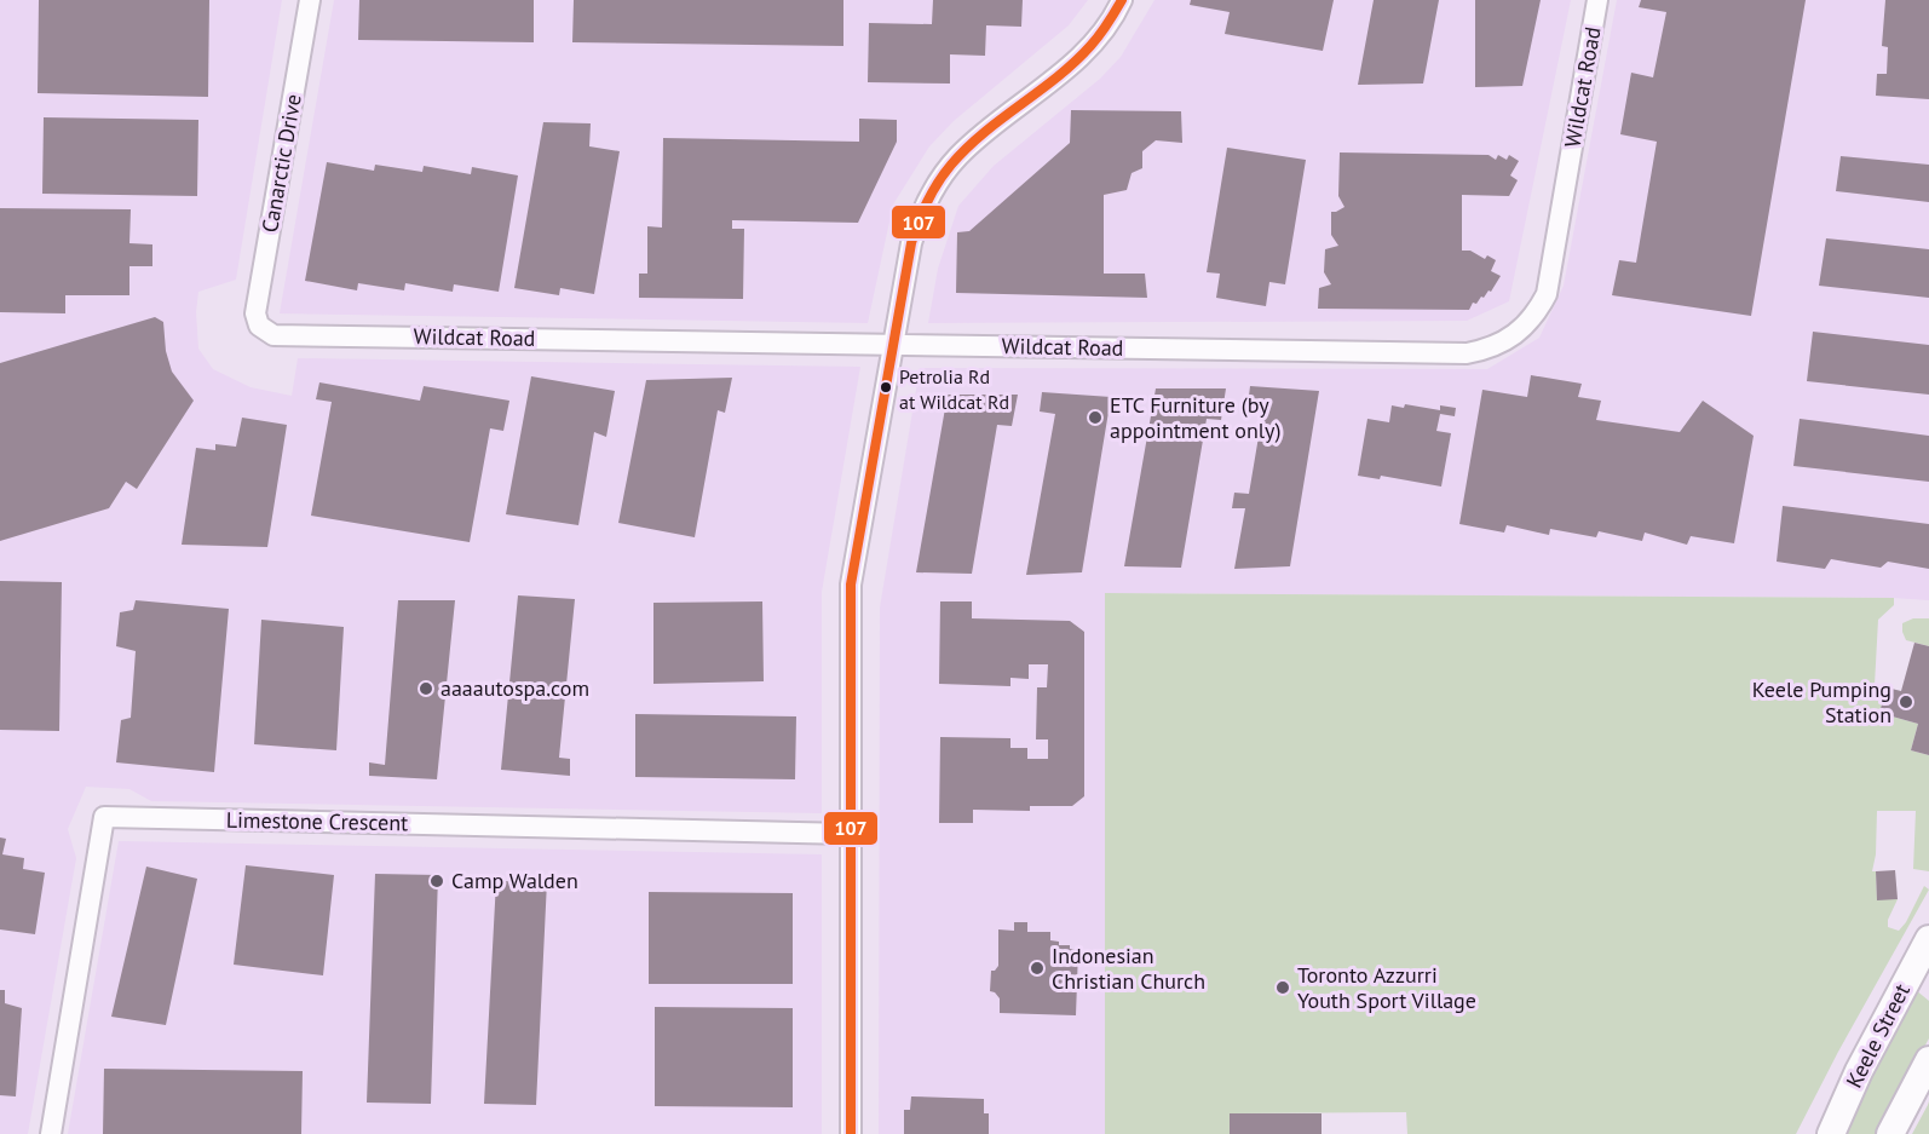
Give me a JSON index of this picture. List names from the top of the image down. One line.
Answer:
{"streets":{"main road":["Keele Street"],"street":["Wildcat Road","Canarctic Drive","Limestone Crescent"]},"crossings":[["Wildcat Road","Canarctic Drive"]],"places":["Petrolia Rd at Wildcat Rd","ETC Furniture (by appointment only)","aaaautospa.com","Keele Pumping Station","Camp Walden","Indonesian Christian Church","Toronto Azzurri Youth Sport Village"],"lines":["transit line 107"]}
